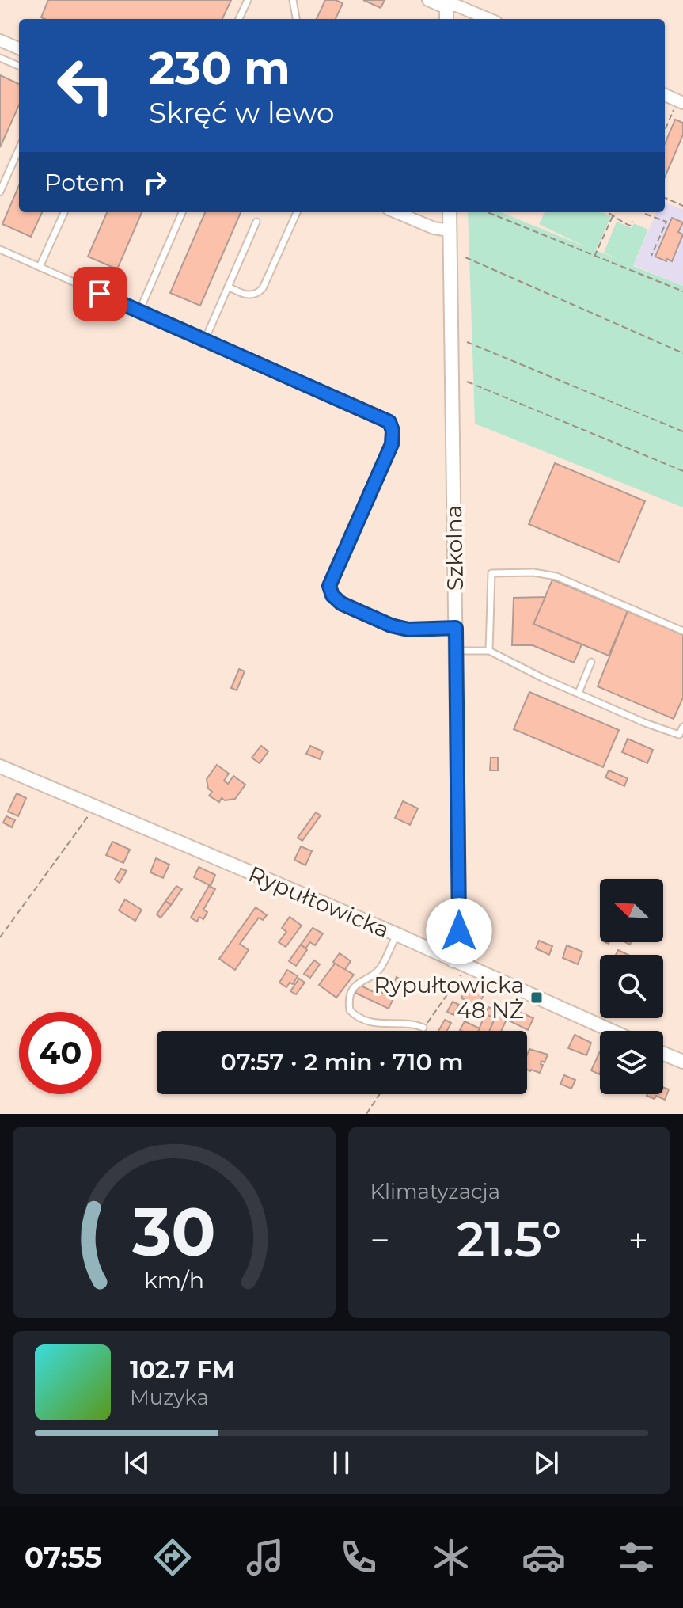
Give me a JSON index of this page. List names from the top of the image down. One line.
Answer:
{"streets":{"street":["Szkolna","Rypułtowicka"]},"crossings":[["Szkolna","Rypułtowicka"]],"places":{"transit":["Rypułtowicka 48 NŻ"]},"north":"top left","page":{"turn":["230 m","Skręć w lewo"],"then":"Potem","limit":"40","trip":"07:57 · 2 min · 710 m","tile":"Klimatyzacja","heat":["−","21.5°","+"],"song":["102.7 FM","Muzyka"],"tabs":"07:55","gauge":["30","km/h"]}}
